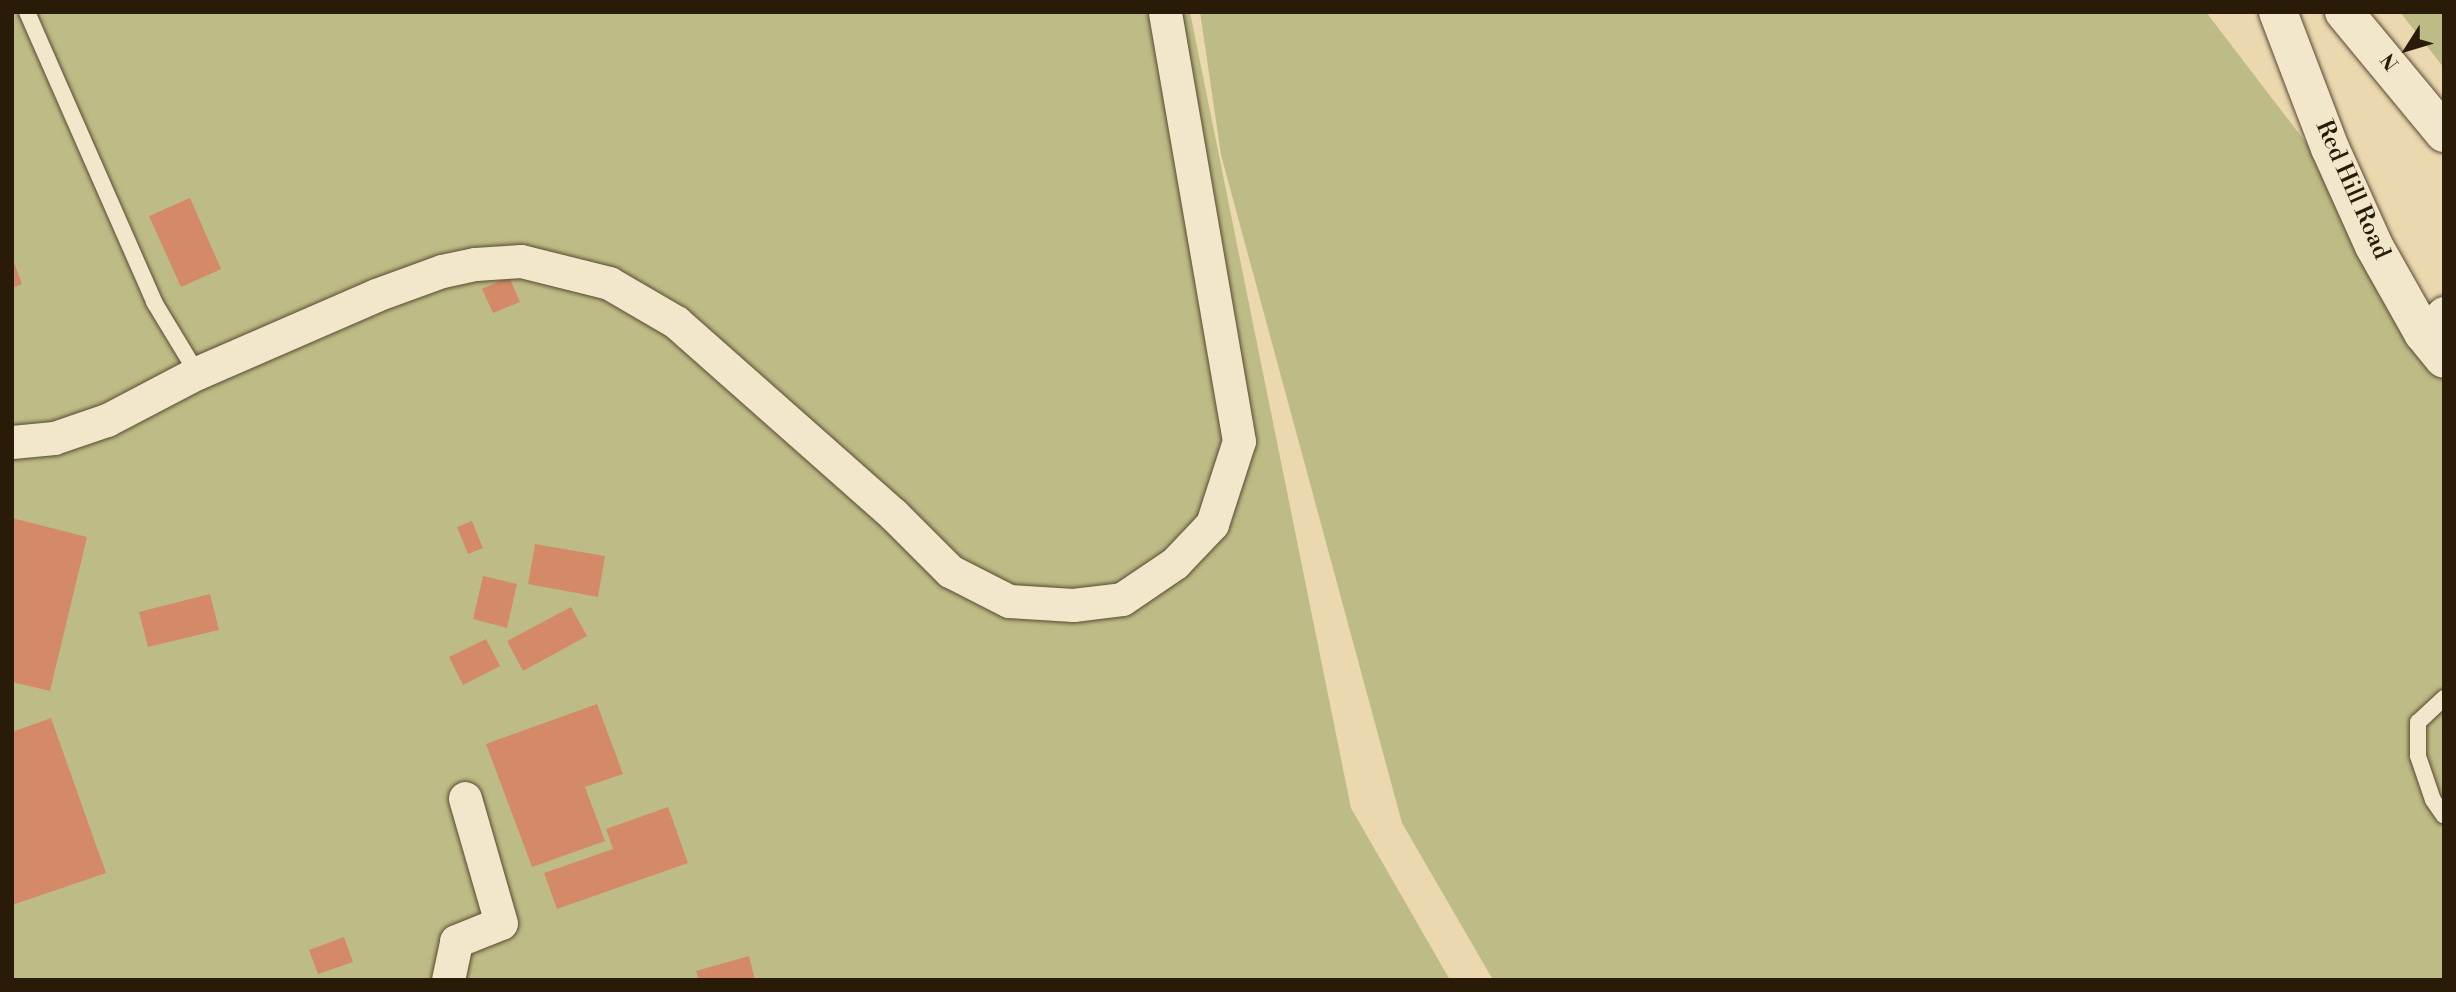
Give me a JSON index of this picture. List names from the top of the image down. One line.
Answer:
{"streets":{"main road":["Red Hill Road"]},"north":"bottom left"}
